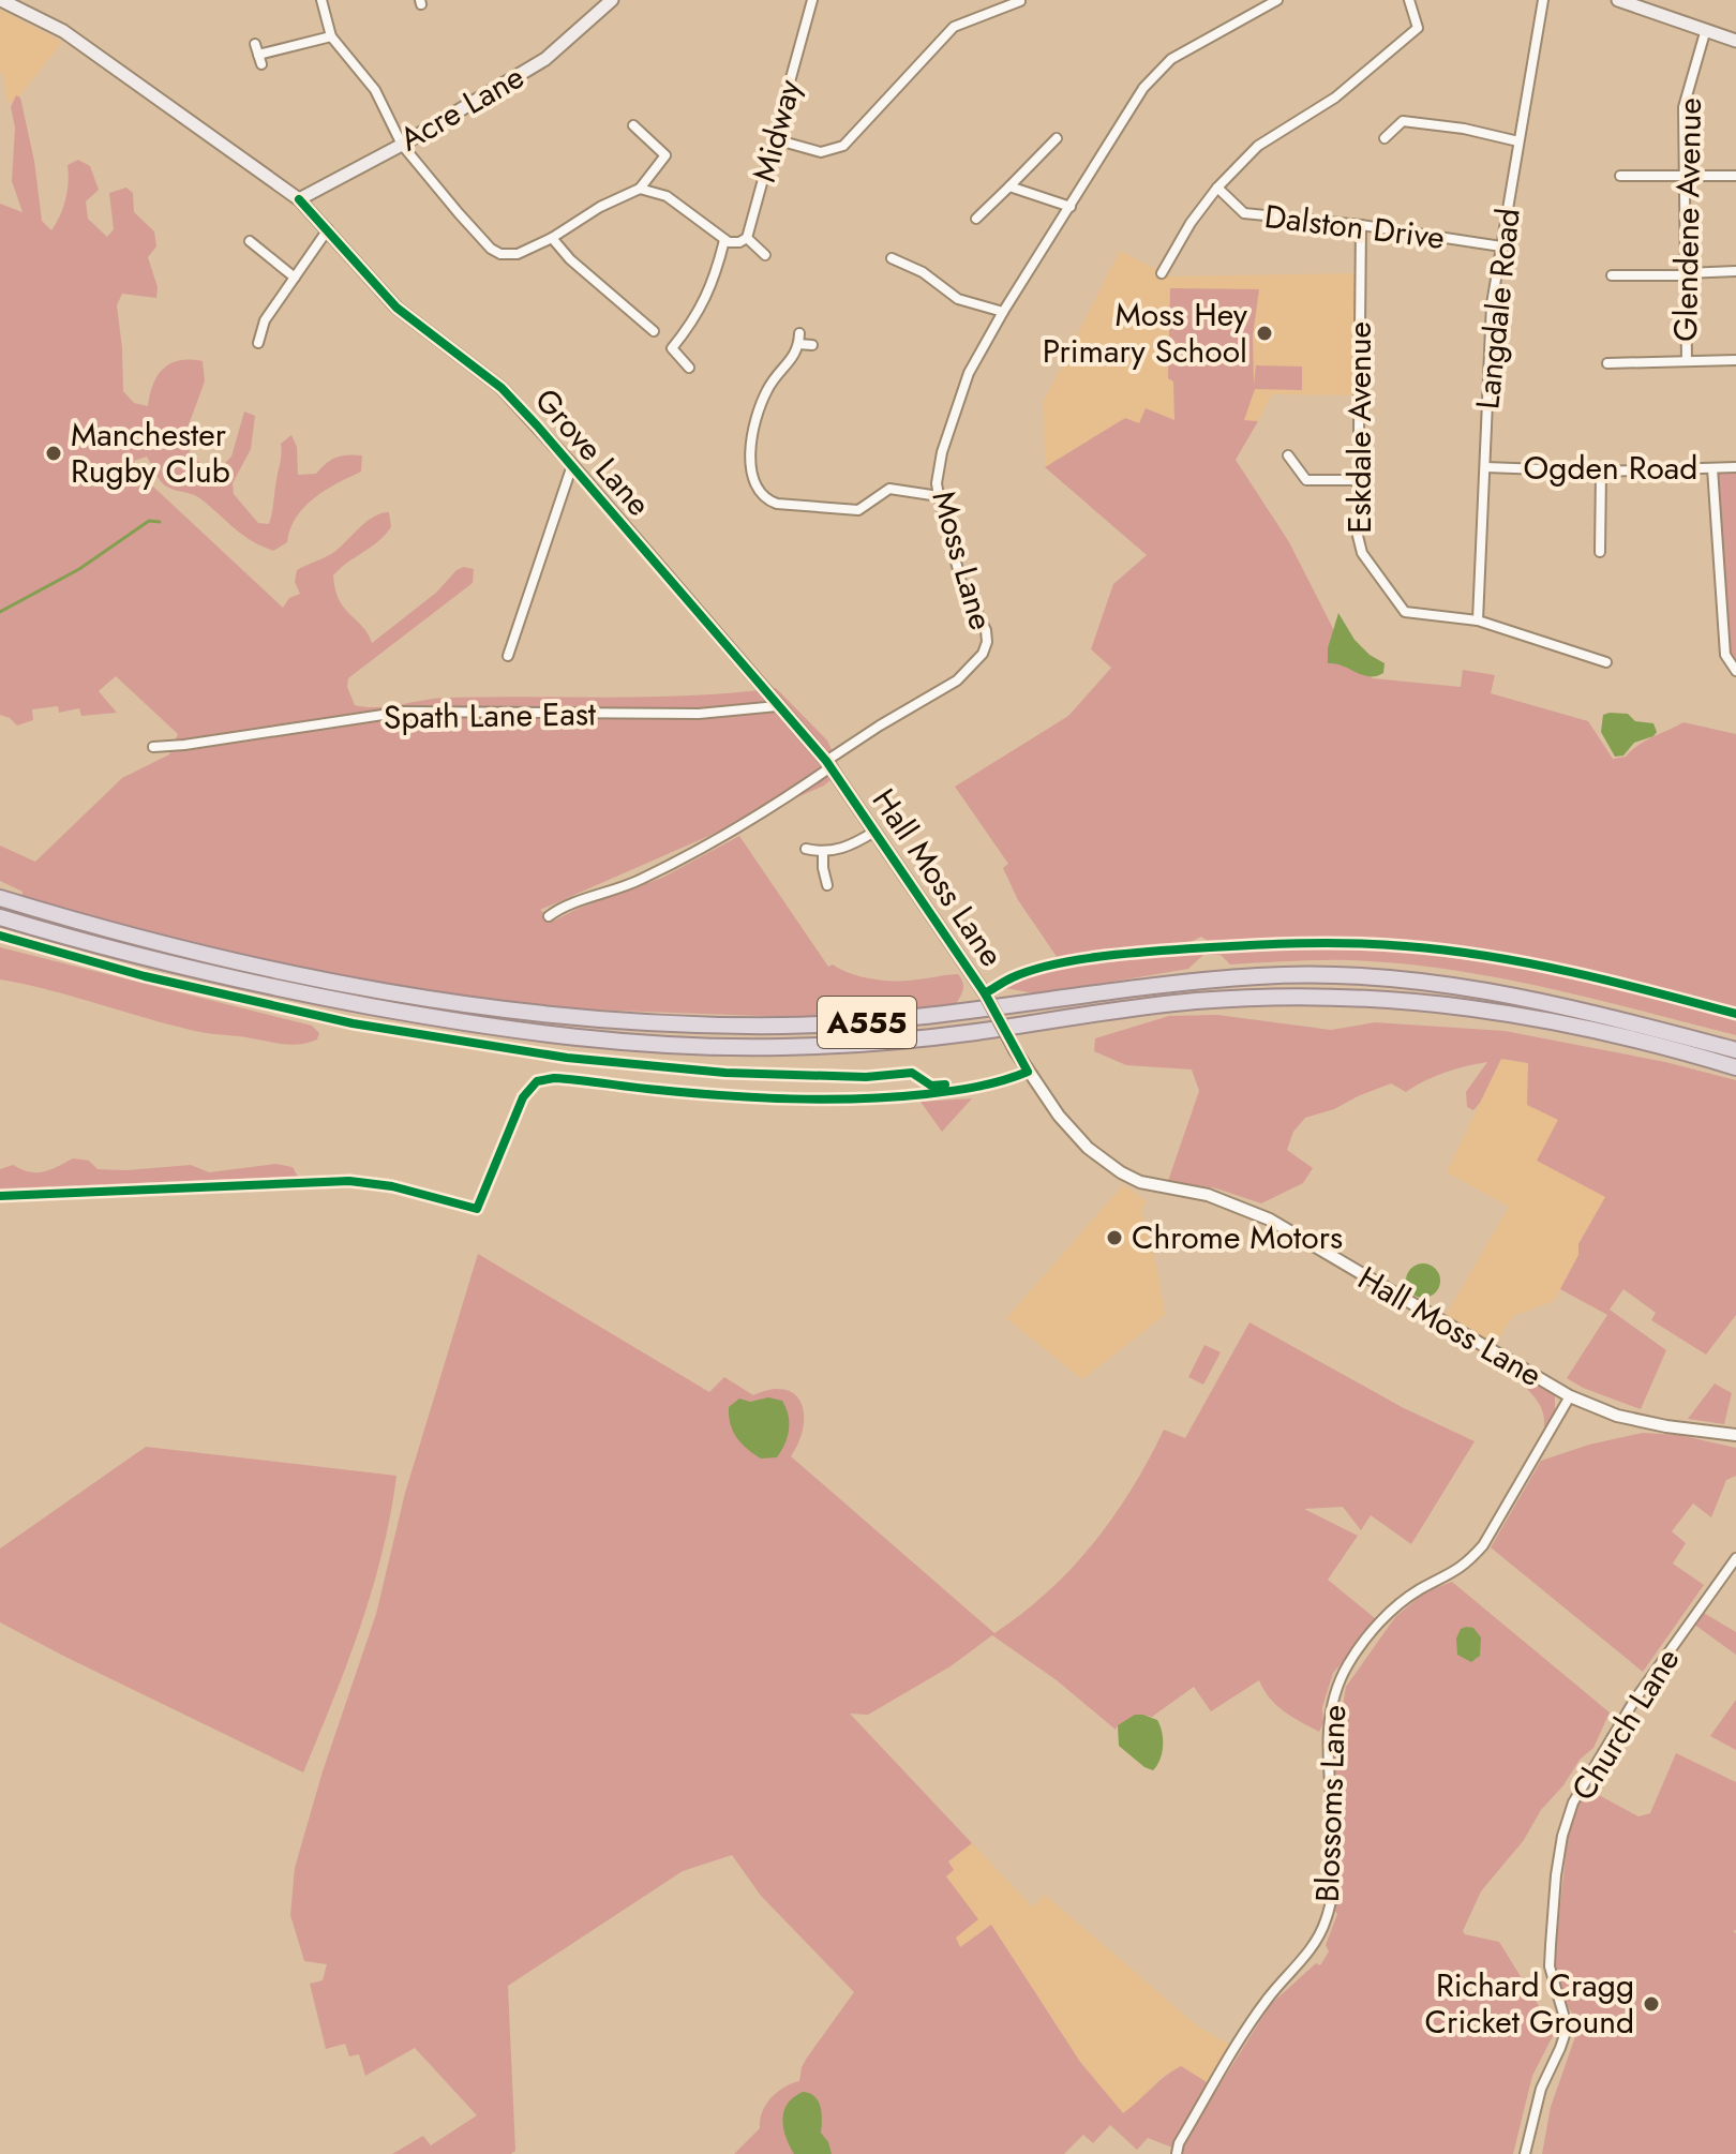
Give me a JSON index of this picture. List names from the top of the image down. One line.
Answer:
{"streets":{"highway":["A555"],"main road":["Acre Lane","Grove Lane"],"street":["Midway","Glendene Avenue","Dalston Drive","Langdale Road","Eskdale Avenue","Ogden Road","Moss Lane","Spath Lane East","Hall Moss Lane","Church Lane","Blossoms Lane"]},"crossings":[["Acre Lane","Grove Lane"],["Dalston Drive","Langdale Road"],["Dalston Drive","Eskdale Avenue"],["Langdale Road","Eskdale Avenue"],["Langdale Road","Ogden Road"],["Grove Lane","Moss Lane"],["Grove Lane","Spath Lane East"],["Grove Lane","Hall Moss Lane"],["Moss Lane","Hall Moss Lane"],["Hall Moss Lane","Blossoms Lane"]],"places":["Moss Hey Primary School","Manchester Rugby Club","Chrome Motors","Richard Cragg Cricket Ground"]}
